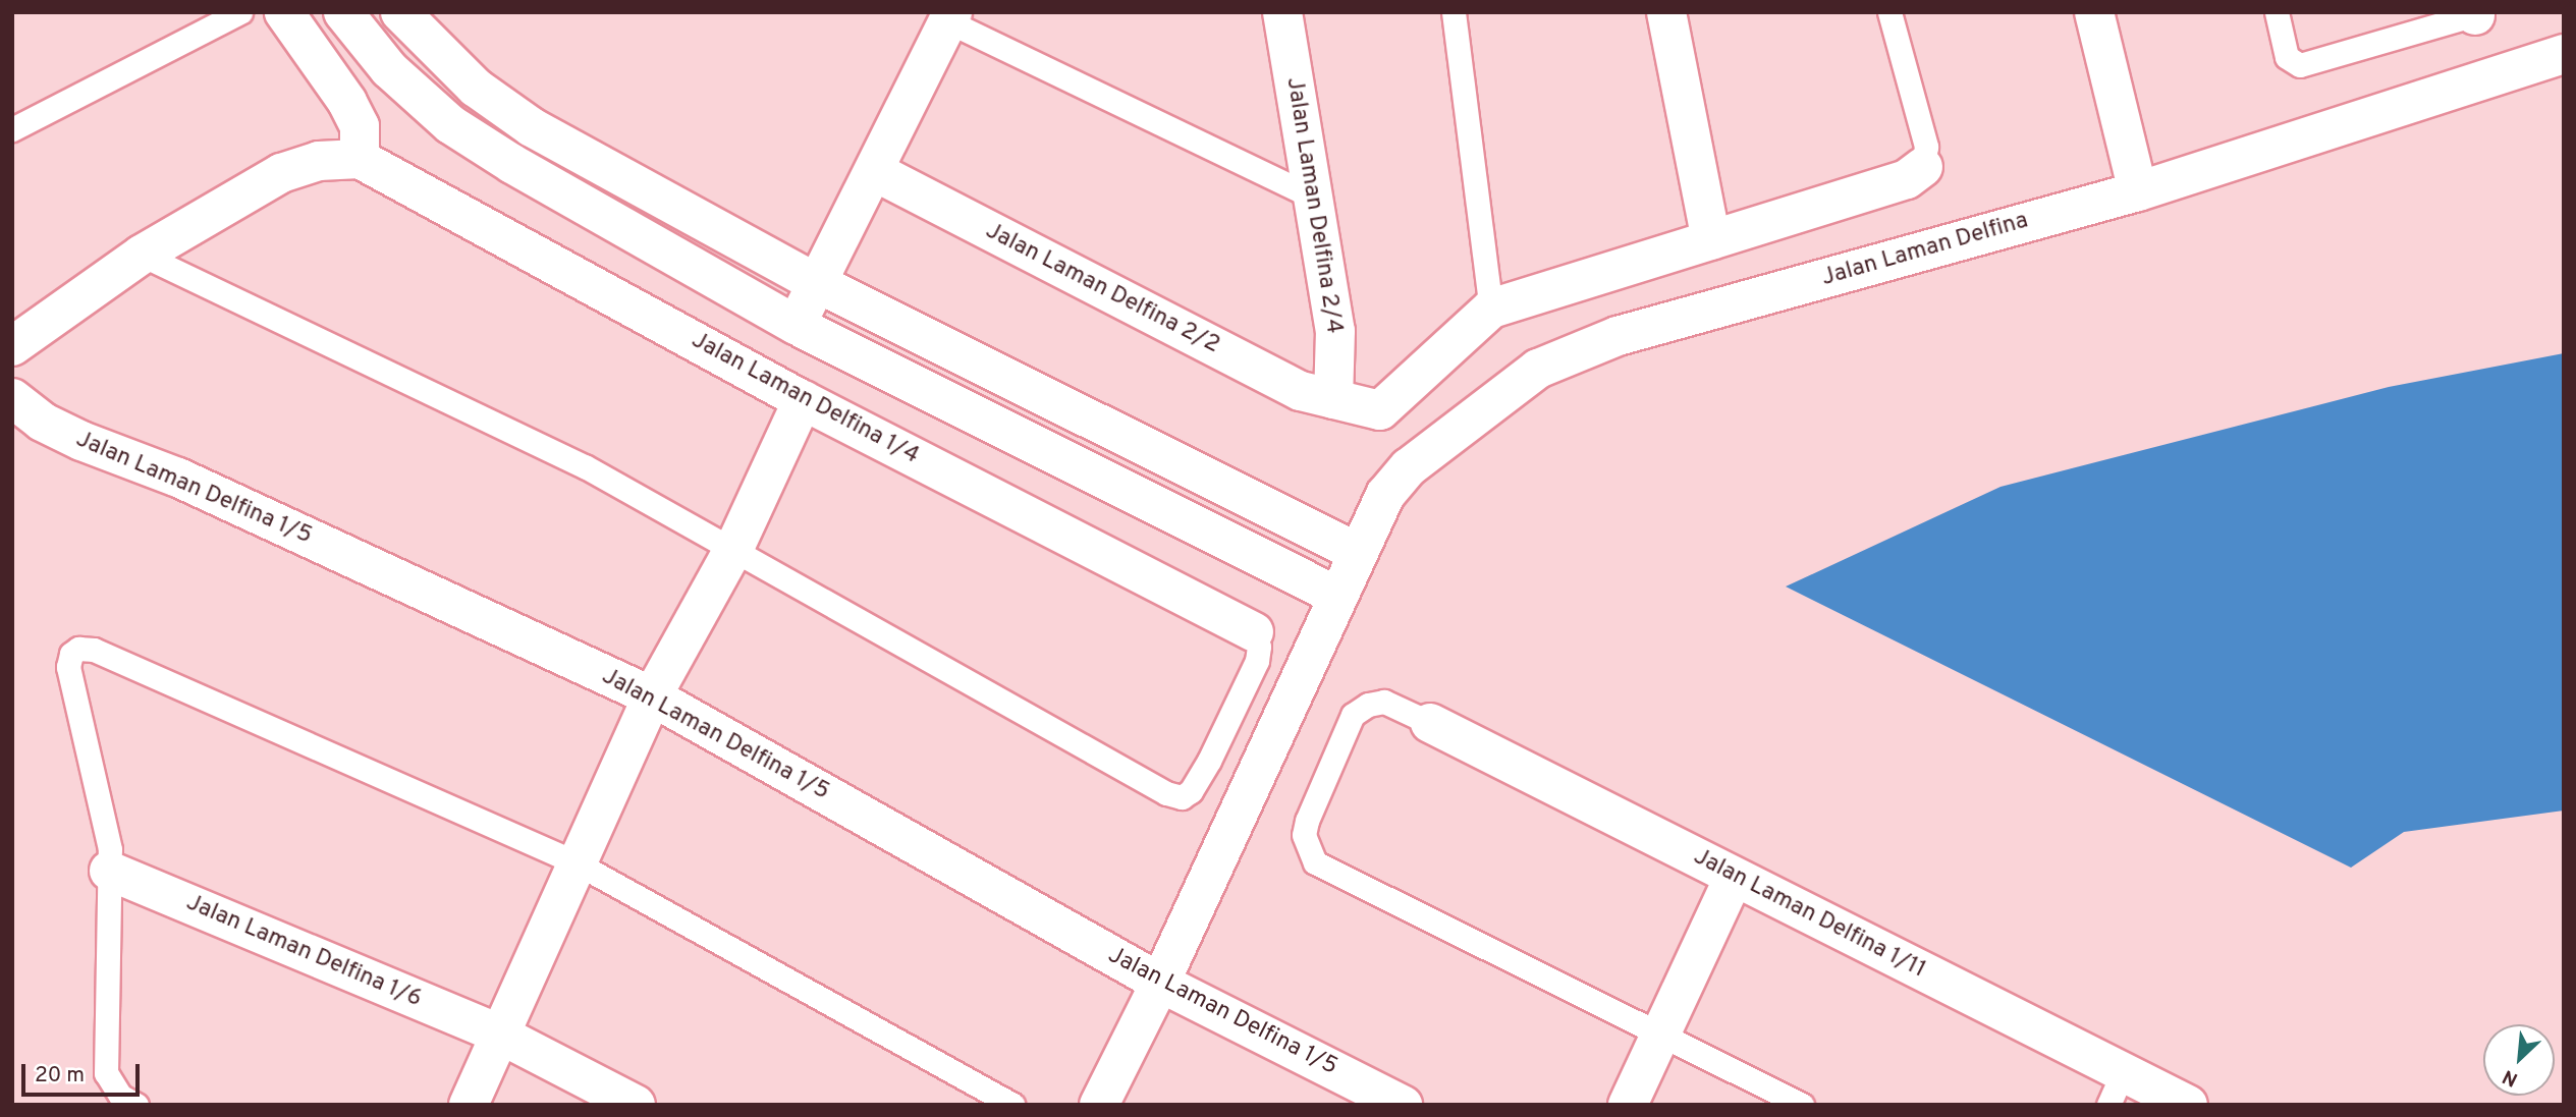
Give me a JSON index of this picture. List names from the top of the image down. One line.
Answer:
{"streets":{"street":["Jalan Laman Delfina 2/4","Jalan Laman Delfina","Jalan Laman Delfina 2/2","Jalan Laman Delfina 1/4","Jalan Laman Delfina 1/5","Jalan Laman Delfina 1/11","Jalan Laman Delfina 1/6"]},"crossings":[["Jalan Laman Delfina 2/4","Jalan Laman Delfina 2/2"],["Jalan Laman Delfina","Jalan Laman Delfina 1/5"]],"scale_bar":"20 m","north":"bottom left"}
